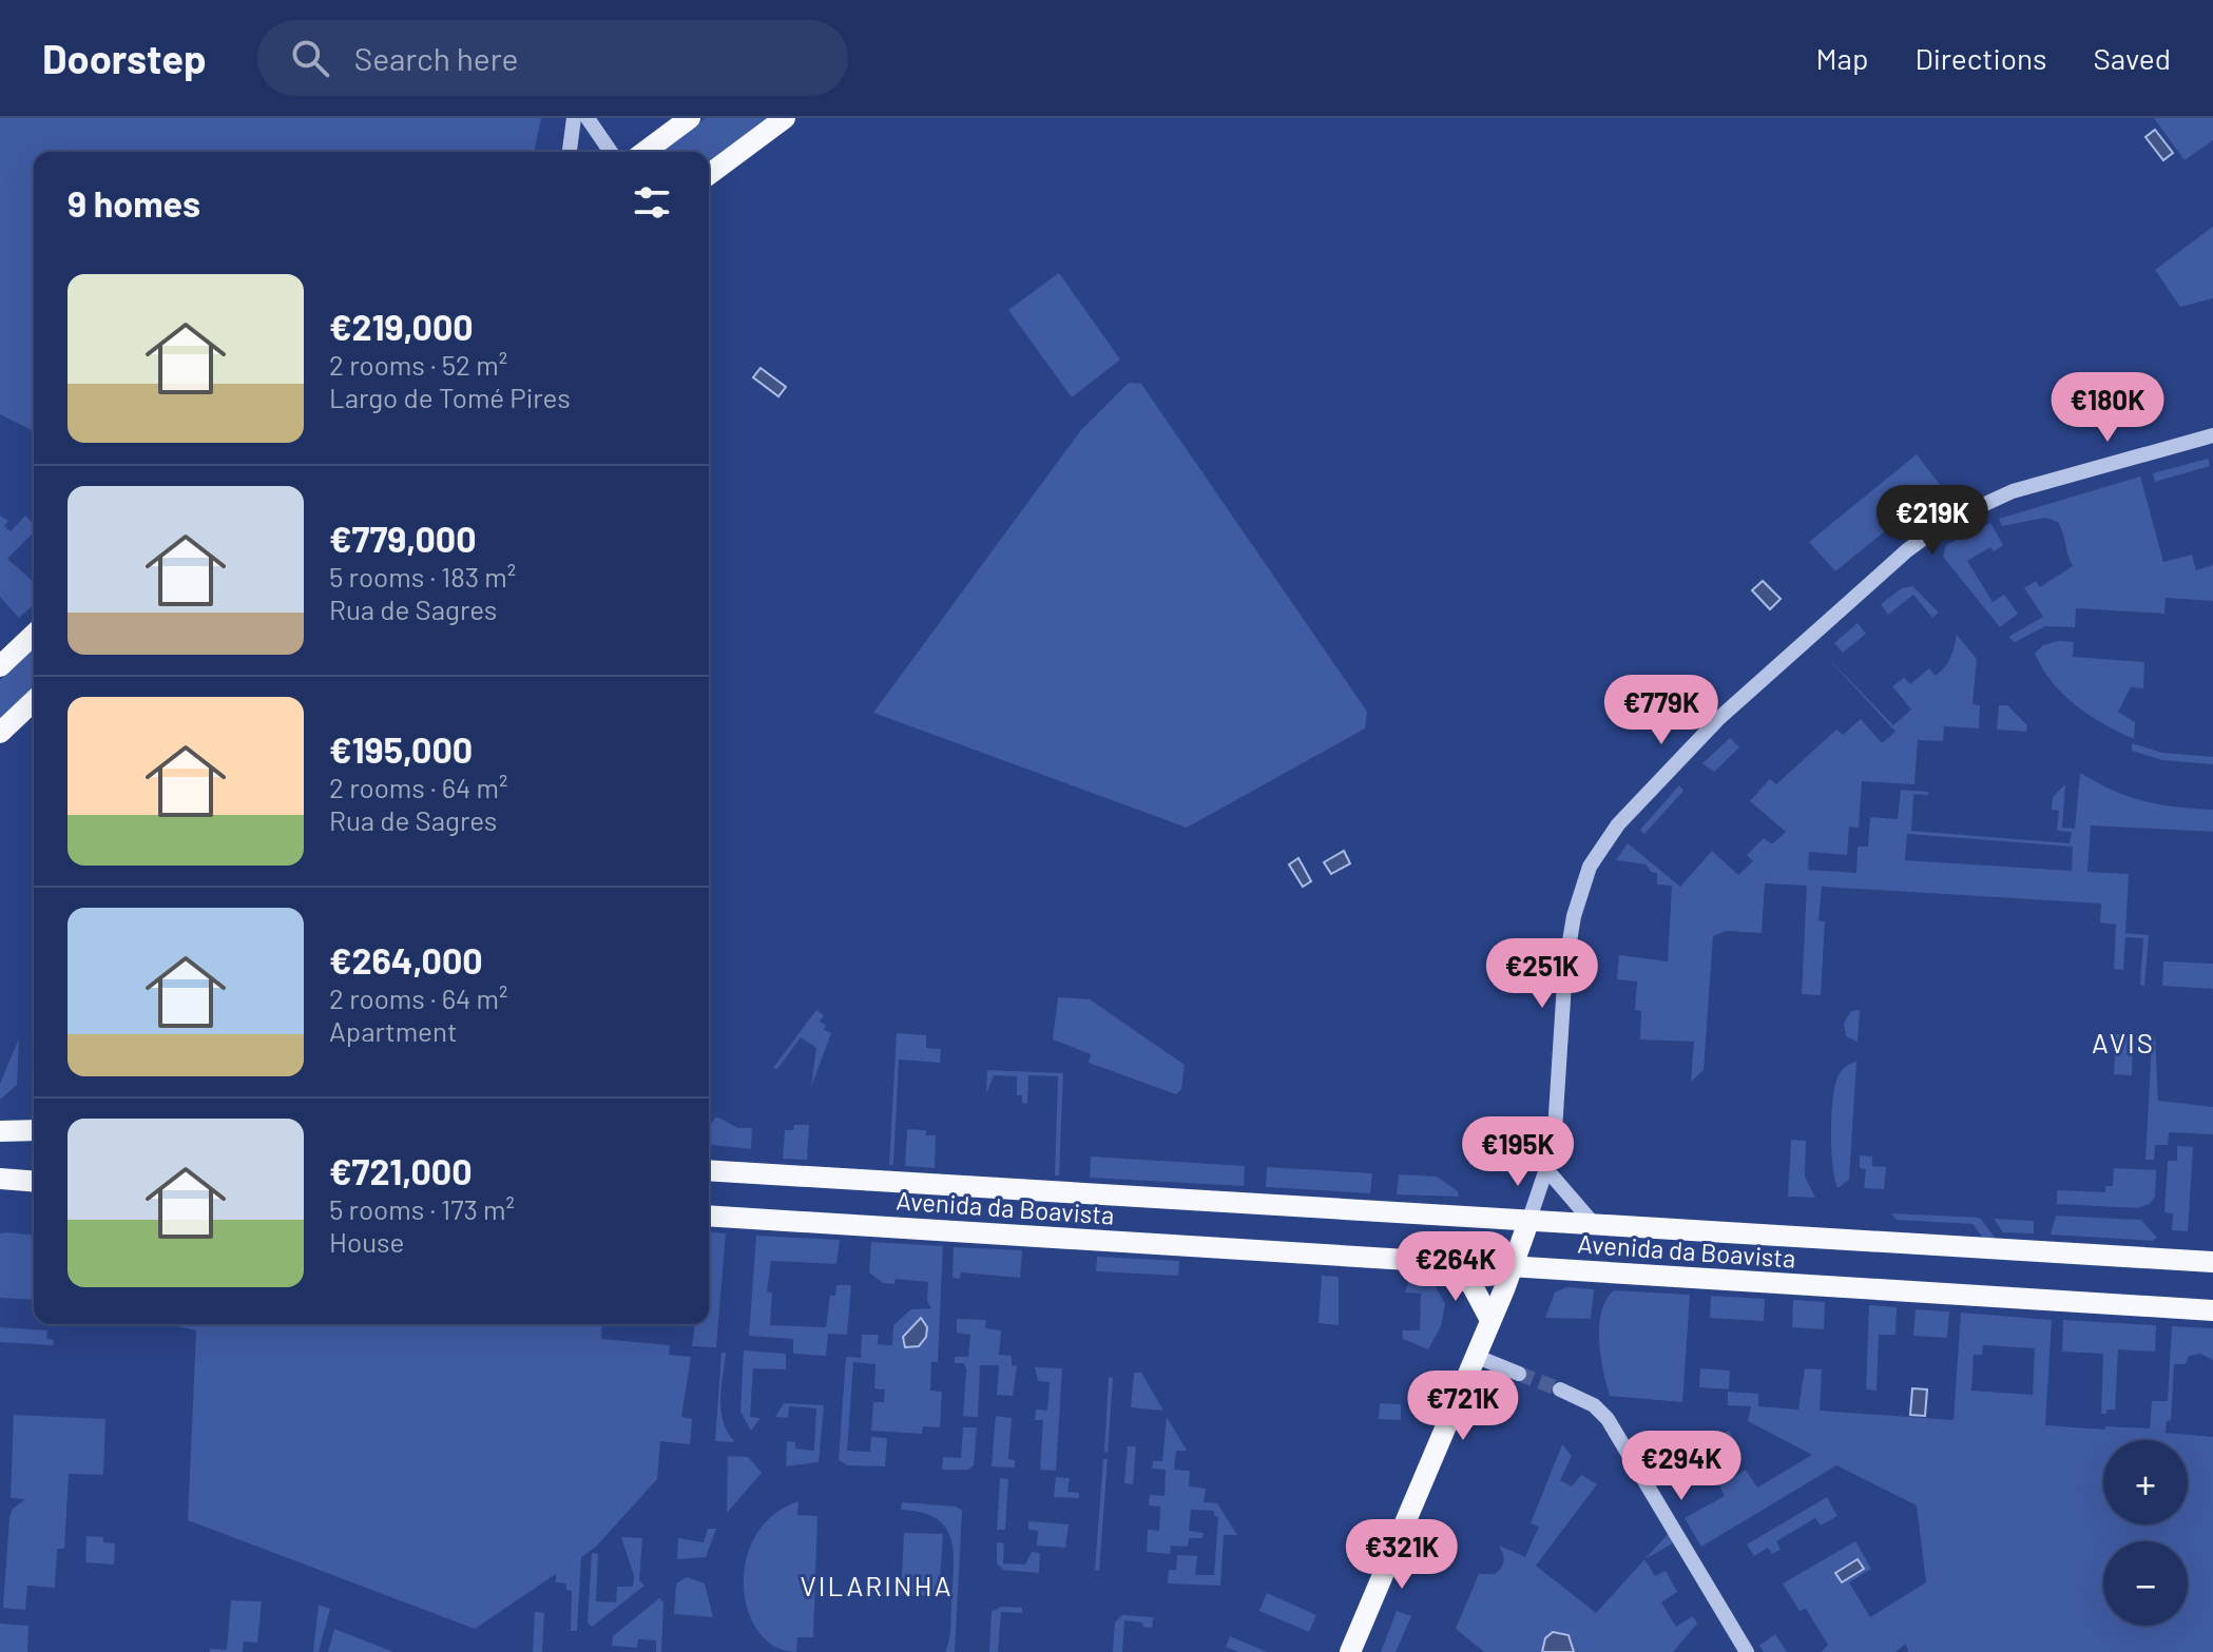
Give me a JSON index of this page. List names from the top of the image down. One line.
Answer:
{"streets":{"main road":["Avenida da Boavista"]},"districts":["AVIS","VILARINHA"],"page":{"header":"Doorstep","search":"Search here","nav":["Map","Directions","Saved"],"heading":"9 homes","list":[{"name":"€219,000","note":"2 rooms · 52 m² · Largo de Tomé Pires"},{"name":"€779,000","note":"5 rooms · 183 m² · Rua de Sagres"},{"name":"€195,000","note":"2 rooms · 64 m² · Rua de Sagres"},{"name":"€264,000","note":"2 rooms · 64 m² · Apartment"},{"name":"€721,000","note":"5 rooms · 173 m² · House"}],"price":["€180K","€219K","€779K","€251K","€195K","€264K","€721K","€294K","€321K"],"map_buttons":["+","−"]}}
